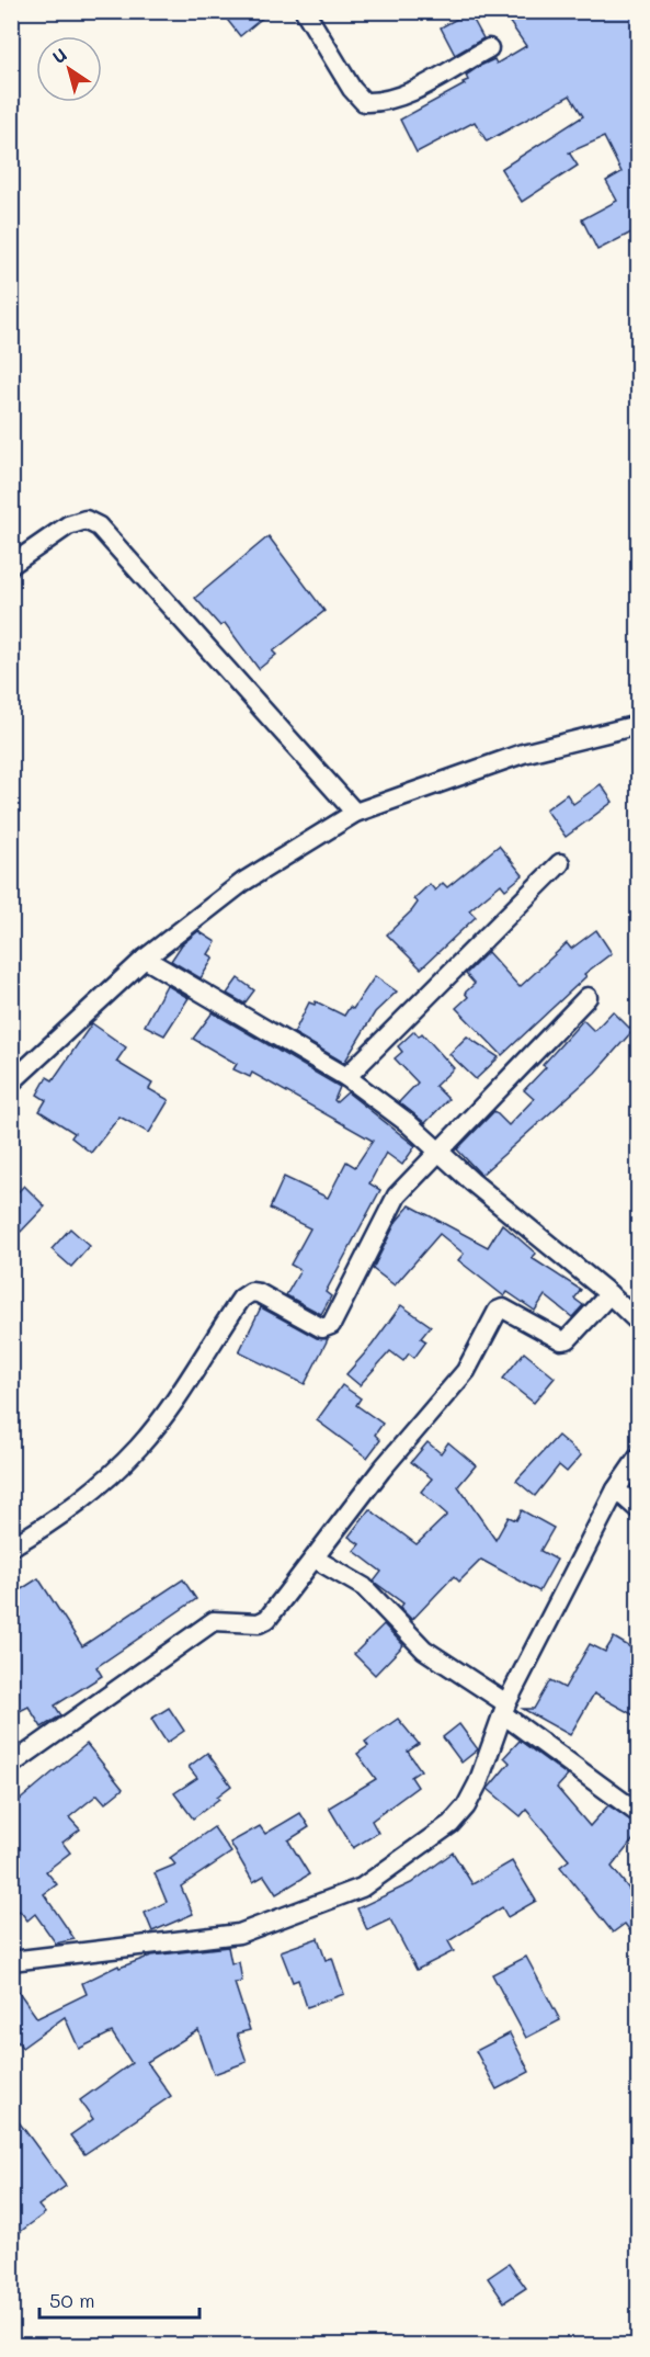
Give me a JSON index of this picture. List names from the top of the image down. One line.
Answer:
{"scale_bar":"50 m","north":"top left"}
